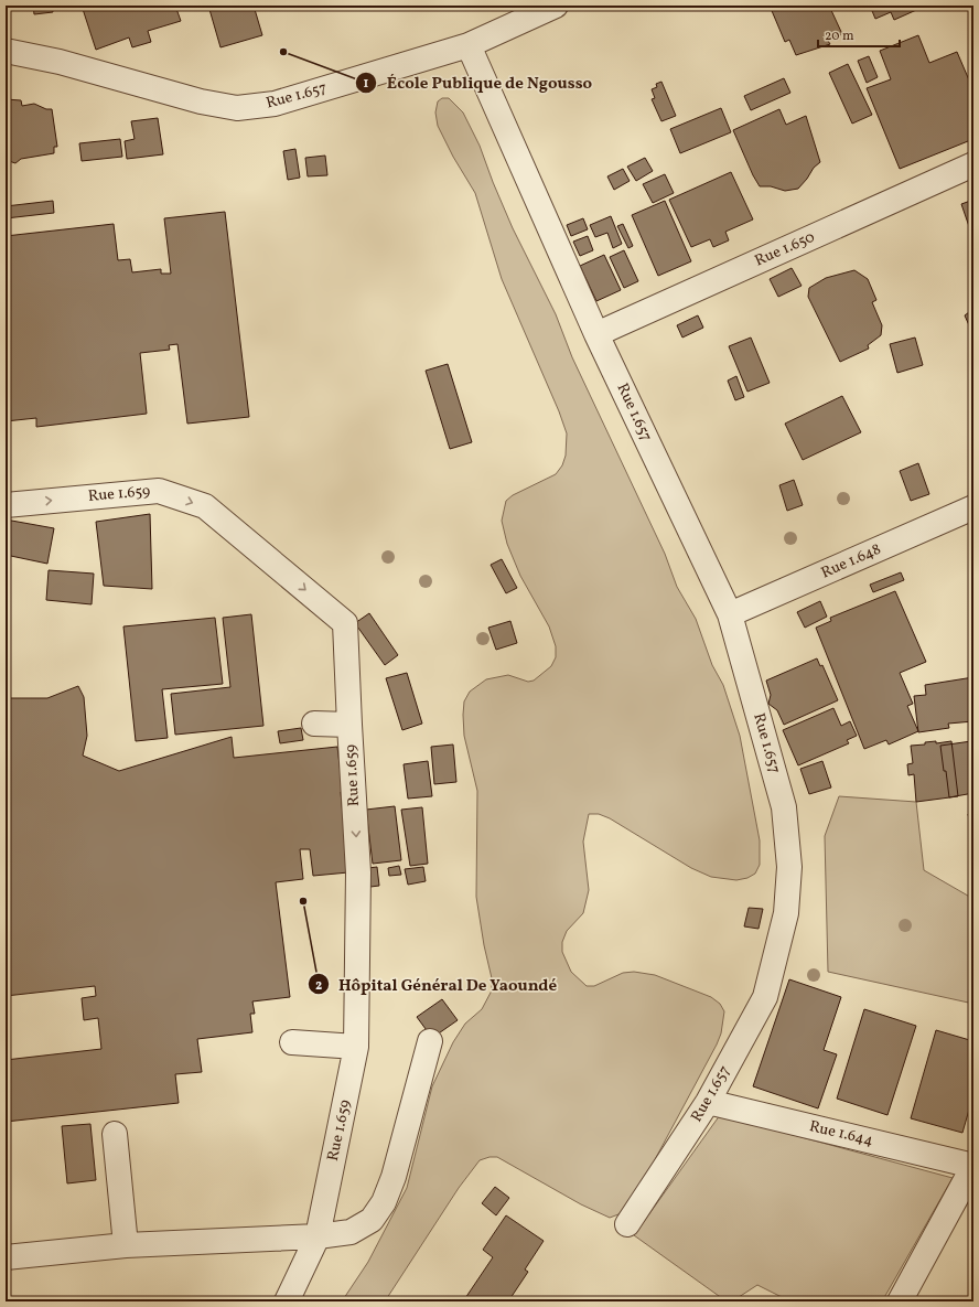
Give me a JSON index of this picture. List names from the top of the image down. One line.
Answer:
{"streets":{"street":["Rue 1.657","Rue 1.650","Rue 1.659","Rue 1.648","Rue 1.644"]},"crossings":[["Rue 1.657","Rue 1.650"],["Rue 1.657","Rue 1.648"],["Rue 1.657","Rue 1.644"]],"places":["École Publique de Ngousso","Hôpital Général De Yaoundé"],"scale_bar":"20 m"}
